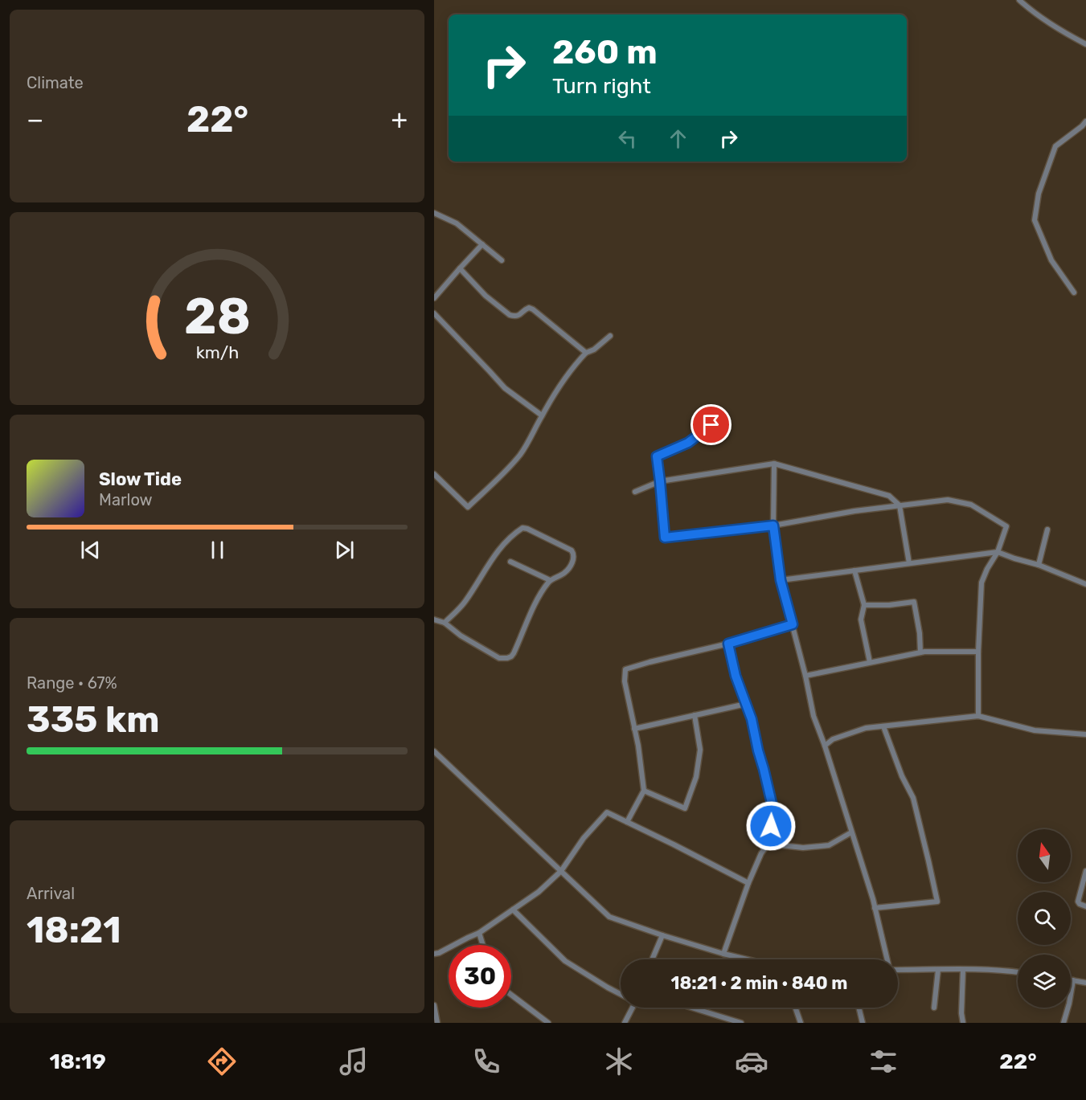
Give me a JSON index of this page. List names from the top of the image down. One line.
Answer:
{"north":"top","page":{"tile":["Climate",["Range · 67%","335 km"],["Arrival","18:21"]],"turn":["260 m","Turn right"],"heat":["−","22°","+"],"song":["Slow Tide","Marlow"],"limit":"30","trip":"18:21 · 2 min · 840 m","tabs":["18:19","22°"],"gauge":["28","km/h"]}}
